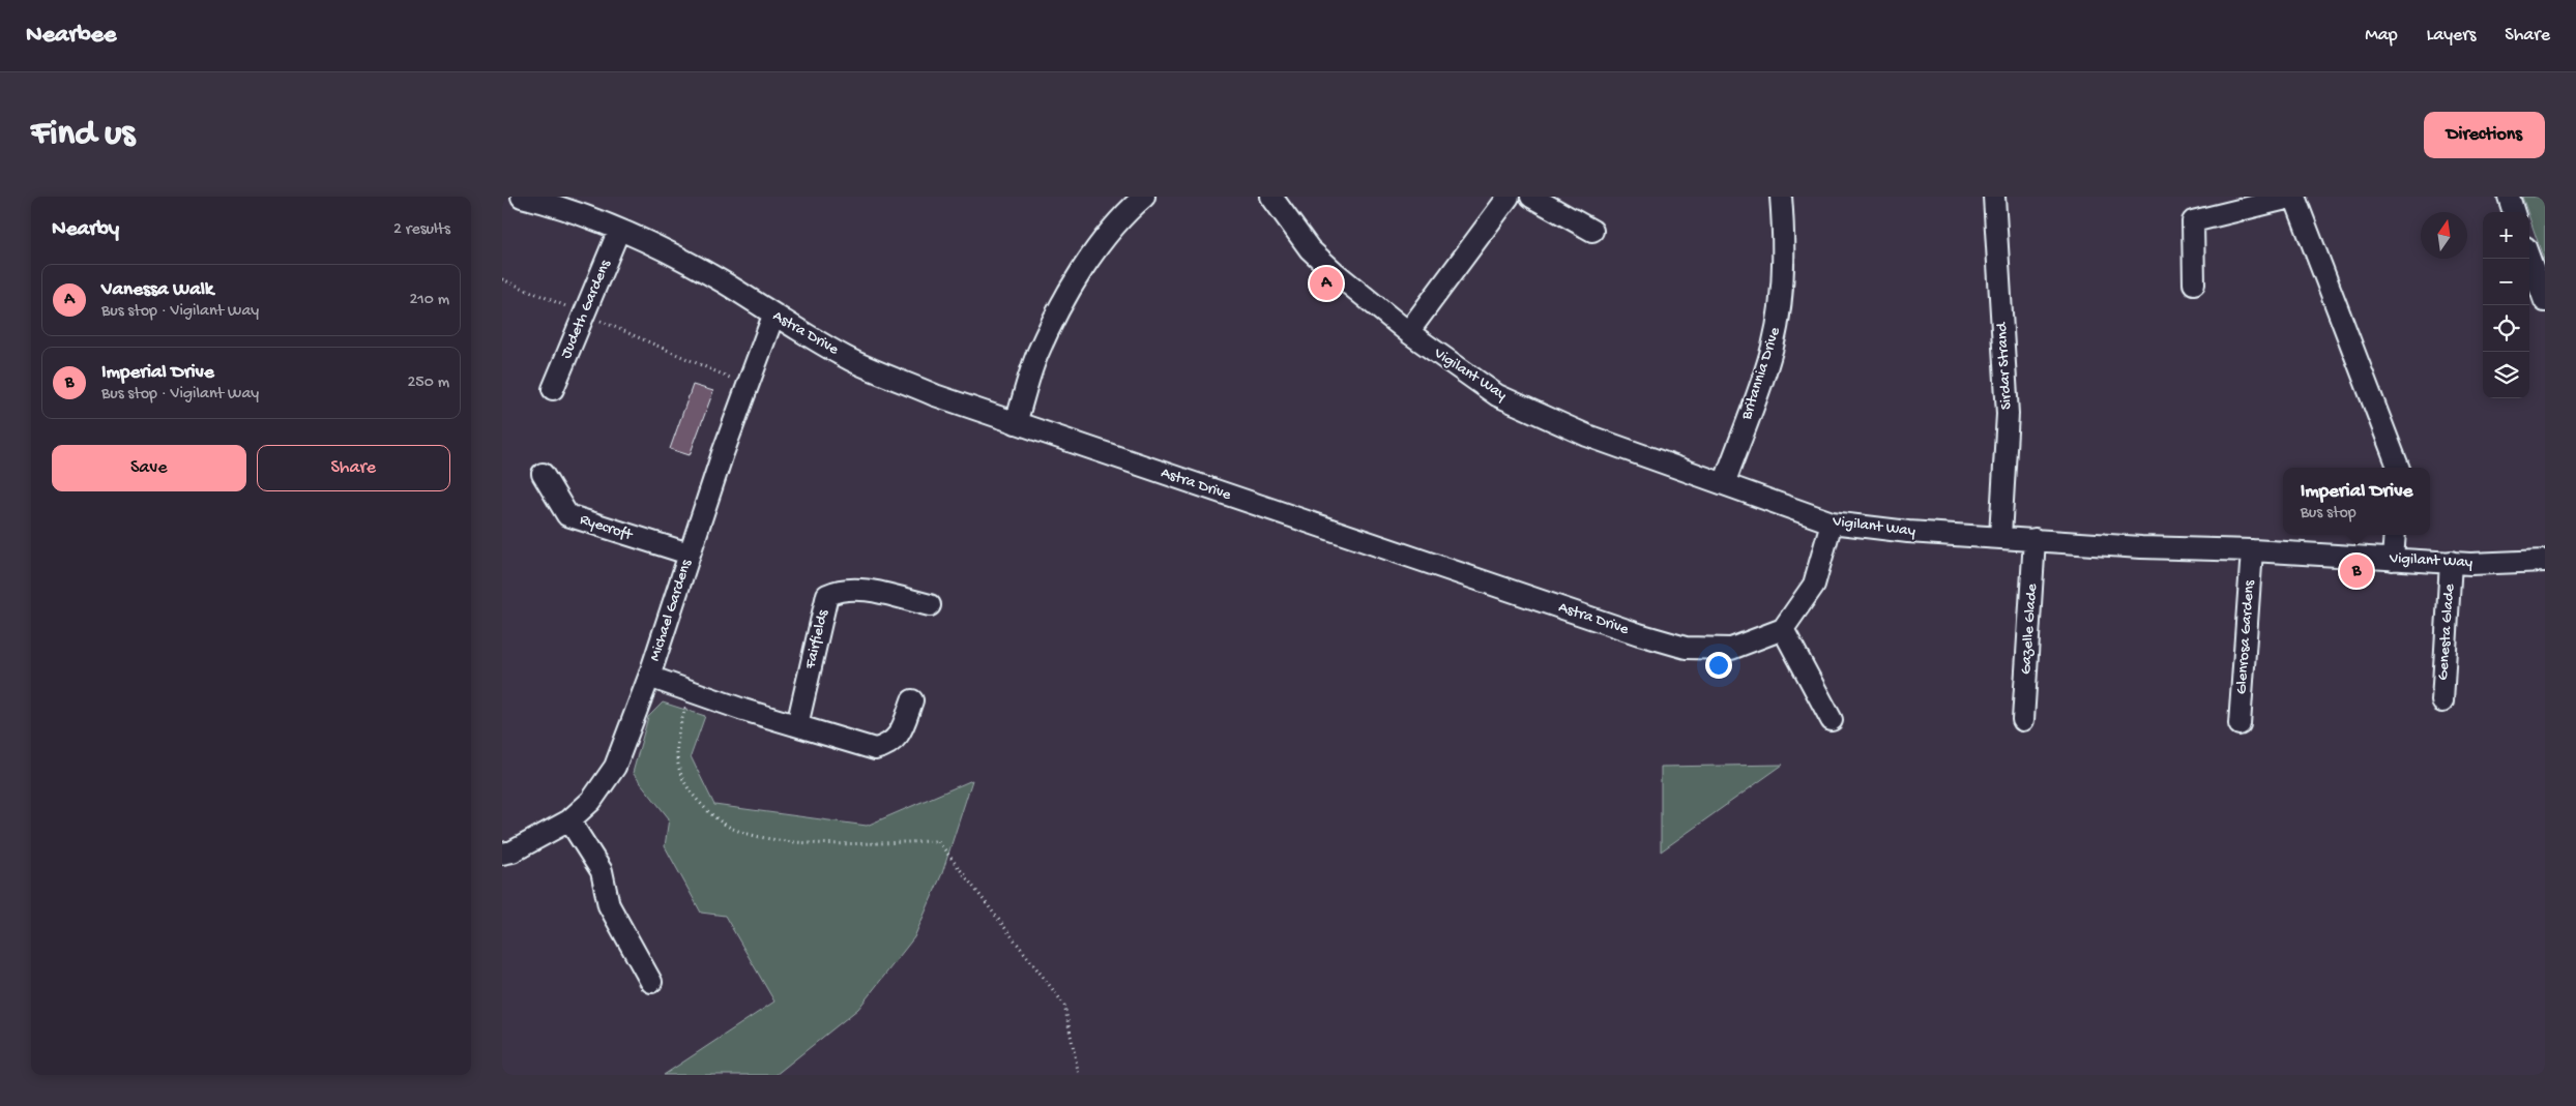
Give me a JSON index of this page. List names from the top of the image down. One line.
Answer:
{"streets":{"street":["Judeth Gardens","Astra Drive","Sirdar Strand","Britannia Drive","Vigilant Way","Ryecroft","Michael Gardens","Gazelle Glade","Genesta Glade","Glenrosa Gardens","Fairfields"]},"crossings":[["Judeth Gardens","Astra Drive"],["Astra Drive","Michael Gardens"],["Sirdar Strand","Vigilant Way"],["Britannia Drive","Vigilant Way"],["Vigilant Way","Gazelle Glade"],["Vigilant Way","Genesta Glade"],["Vigilant Way","Glenrosa Gardens"],["Ryecroft","Michael Gardens"]],"north":"top","page":{"header":"Nearbee","nav":["Map","Layers","Share"],"buttons":["Directions",["Save","Share"]],"title":"Find us","heading":["Nearby","2 results"],"map_buttons":["+","−"],"list":[{"mark":"A","name":"Vanessa Walk","note":"Bus stop · Vigilant Way","value":"210 m"},{"mark":"B","name":"Imperial Drive","note":"Bus stop · Vigilant Way","value":"250 m"}],"pins":["A","B"],"popup":["Imperial Drive","Bus stop"]}}
